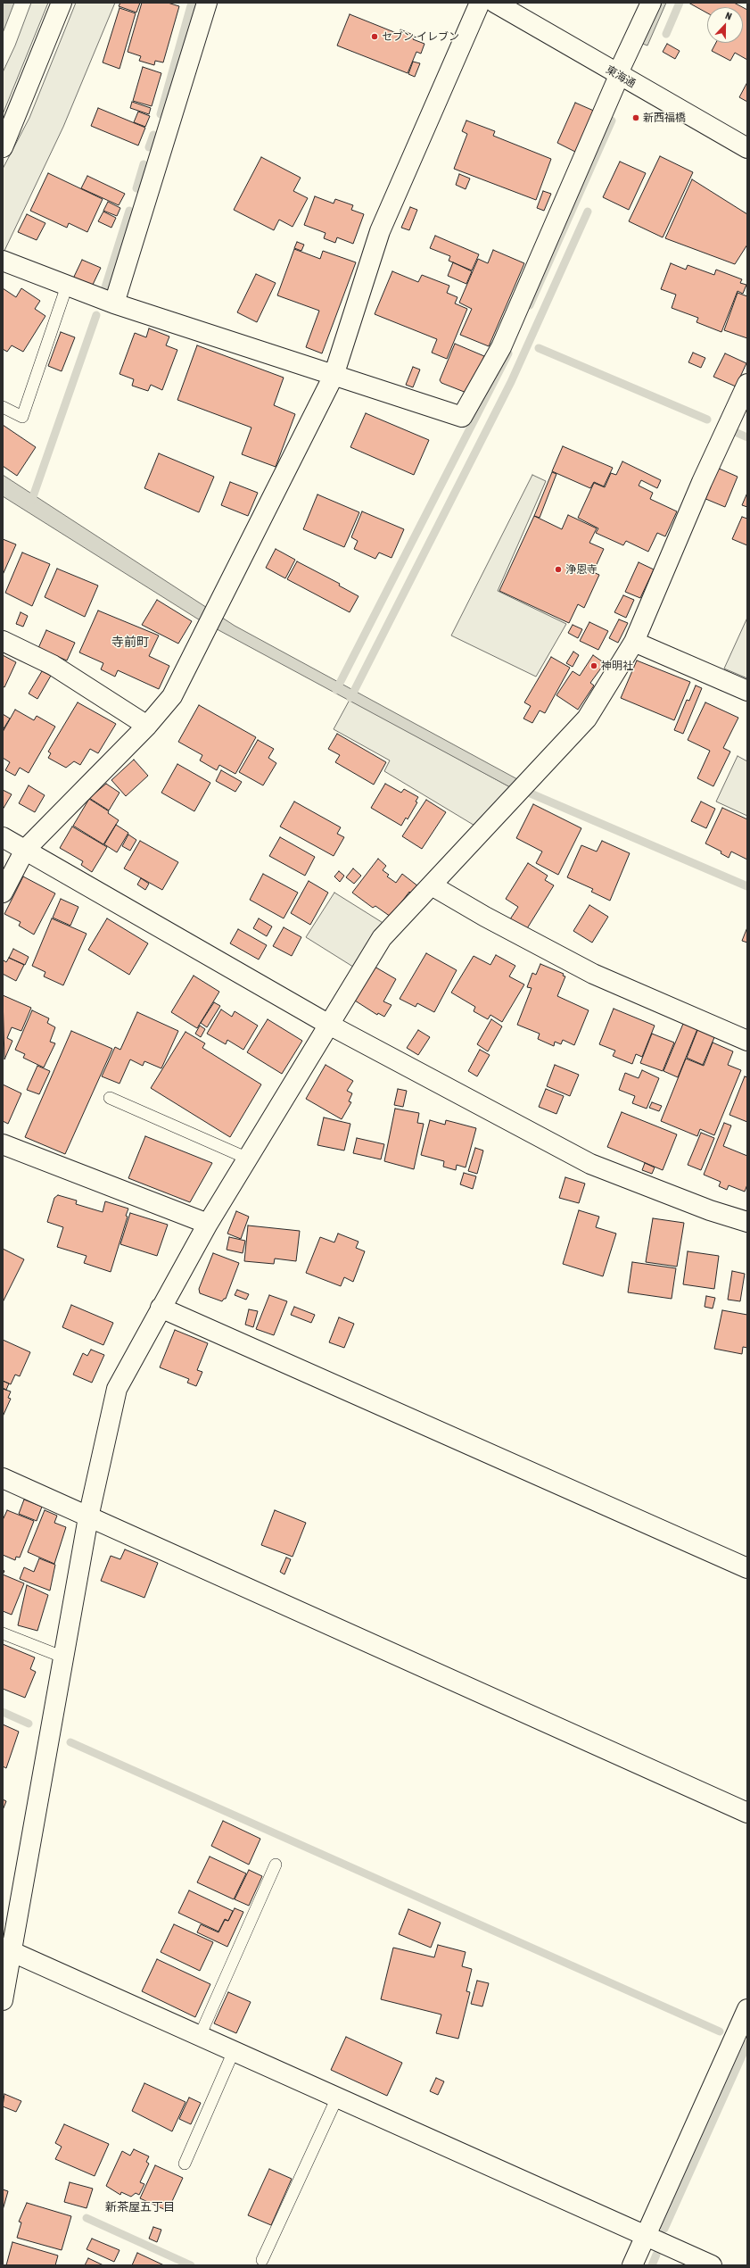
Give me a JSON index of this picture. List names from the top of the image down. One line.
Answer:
{"streets":{"street":["東海通"]},"districts":["寺前町","新茶屋五丁目"],"places":["セブン-イレブン","新西福橋","浄恩寺","神明社"],"north":"top"}
